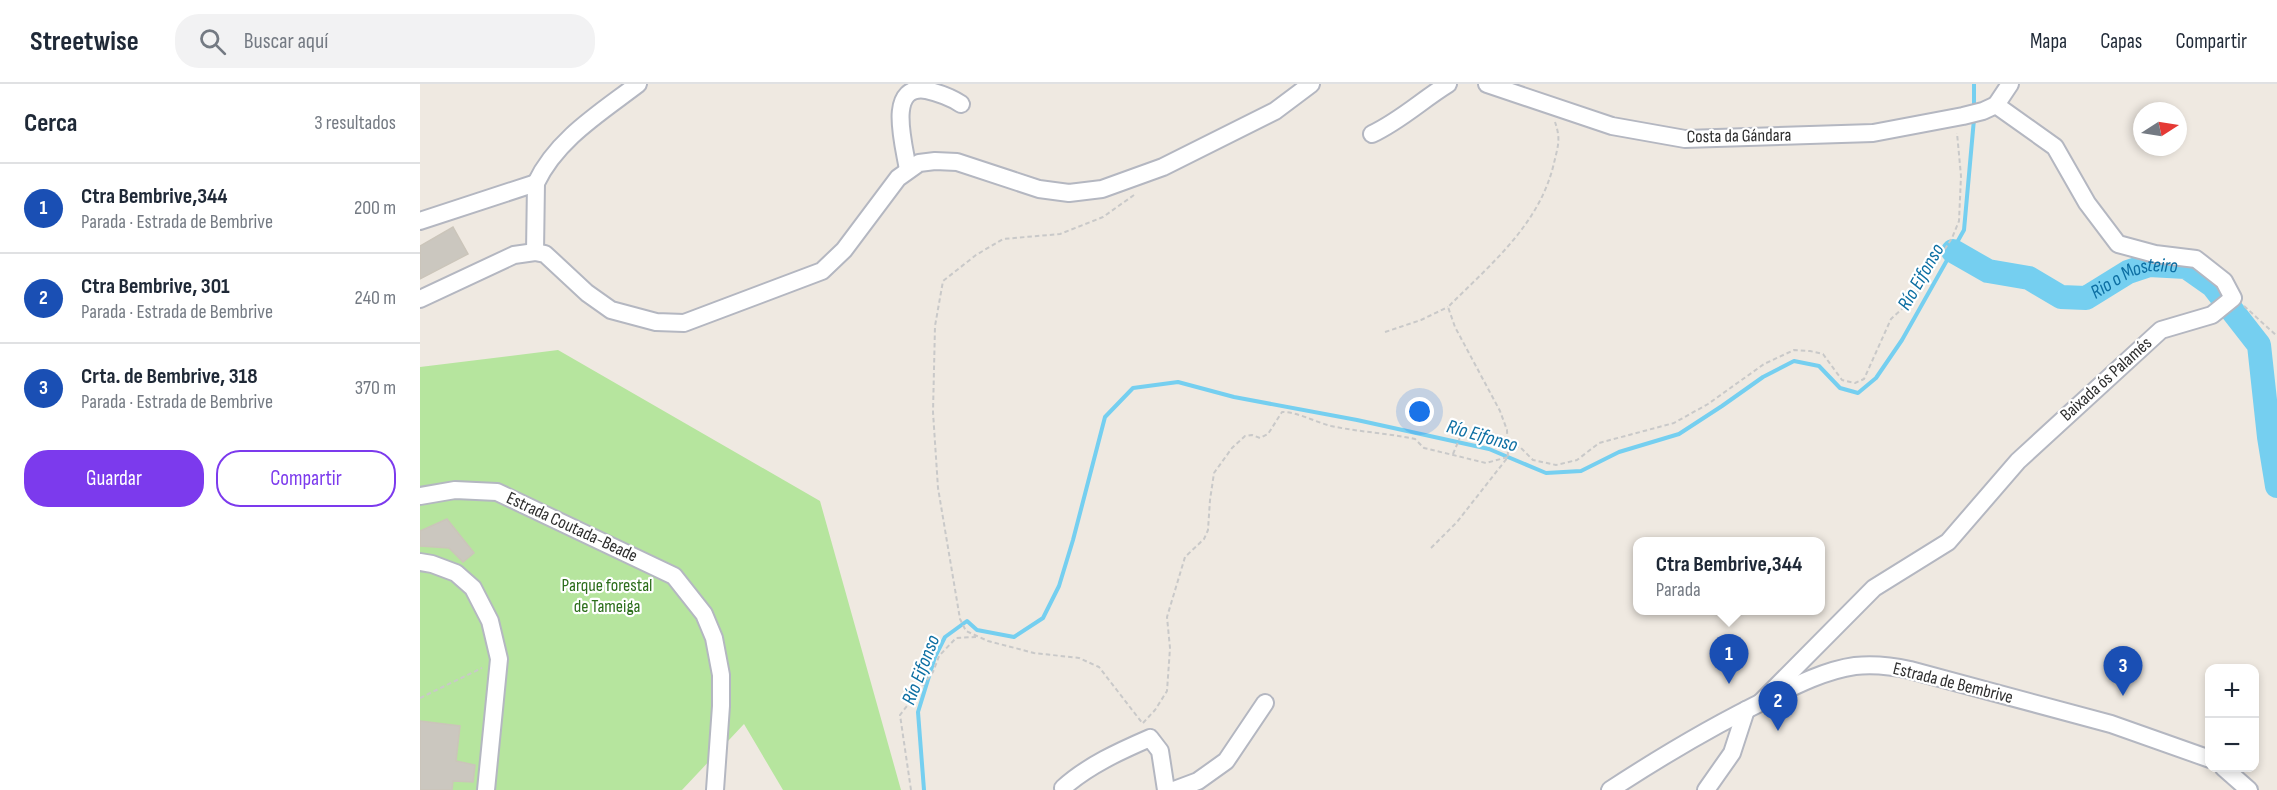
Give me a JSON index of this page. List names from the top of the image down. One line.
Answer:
{"streets":{"street":["Costa da Gándara","Baixada ós Palamés","Estrada Coutada-Beade","Estrada de Bembrive"]},"crossings":[["Baixada ós Palamés","Estrada de Bembrive"]],"water":["Río Eifonso","Rio o Mosteiro"],"parks":["Parque forestal de Tameiga"],"north":"right","page":{"header":"Streetwise","search":"Buscar aquí","nav":["Mapa","Capas","Compartir"],"heading":["Cerca","3 resultados"],"list":[{"mark":"1","name":"Ctra Bembrive,344","note":"Parada · Estrada de Bembrive","value":"200 m"},{"mark":"2","name":"Ctra Bembrive, 301","note":"Parada · Estrada de Bembrive","value":"240 m"},{"mark":"3","name":"Crta. de Bembrive, 318","note":"Parada · Estrada de Bembrive","value":"370 m"}],"buttons":["Guardar","Compartir"],"popup":["Ctra Bembrive,344","Parada"],"pins":["1","3","2"],"map_buttons":["+","−"]}}
